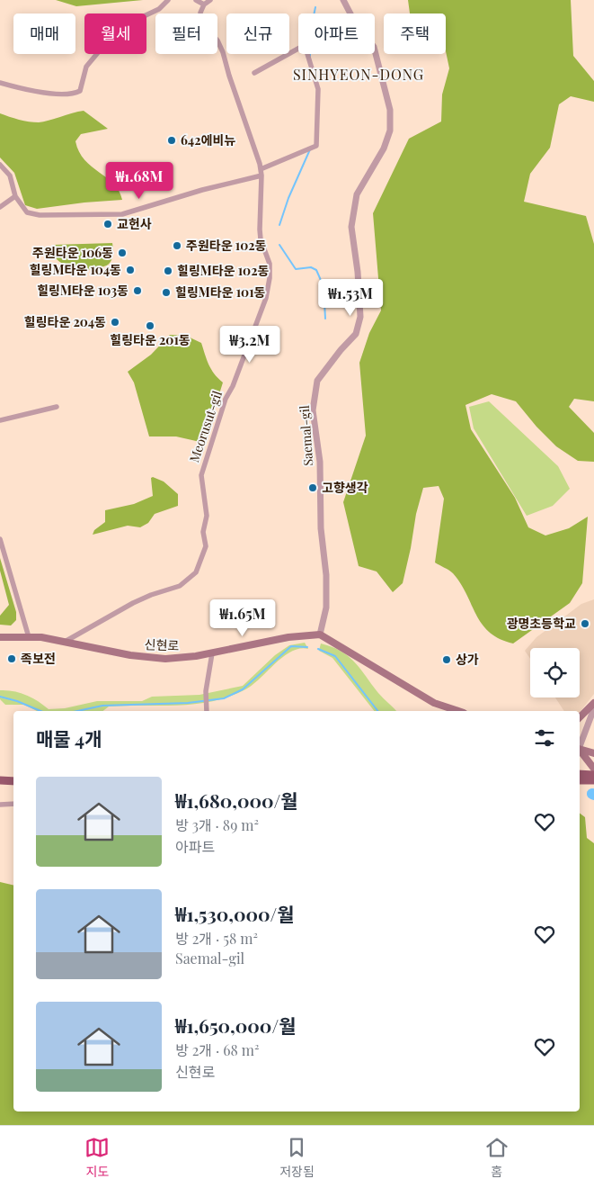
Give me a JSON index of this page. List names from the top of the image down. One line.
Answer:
{"streets":{"main road":["신현로"],"street":["Meorusut-gil","Saemal-gil"]},"crossings":[["Meorusut-gil","신현로"],["Saemal-gil","신현로"]],"districts":["SINHYEON-DONG"],"places":["642에비뉴","교헌사","주원타운 102동","주원타운 106동","힐링M타운 104동","힐링M타운 102동","힐링M타운 103동","힐링M타운 101동","힐링타운 204동","힐링타운 201동","고향생각","광명초등학교","족보전","상가"],"page":{"chip":["매매","월세","필터","신규","아파트","주택"],"price":["₩1.68M","₩1.53M","₩3.2M","₩1.65M"],"heading":"매물 4개","list":[{"name":"₩1,680,000/월","note":"방 3개 · 89 m² · 아파트"},{"name":"₩1,530,000/월","note":"방 2개 · 58 m² · Saemal-gil"},{"name":"₩1,650,000/월","note":"방 2개 · 68 m² · 신현로"}],"tabs":["지도","저장됨","홈"]}}
